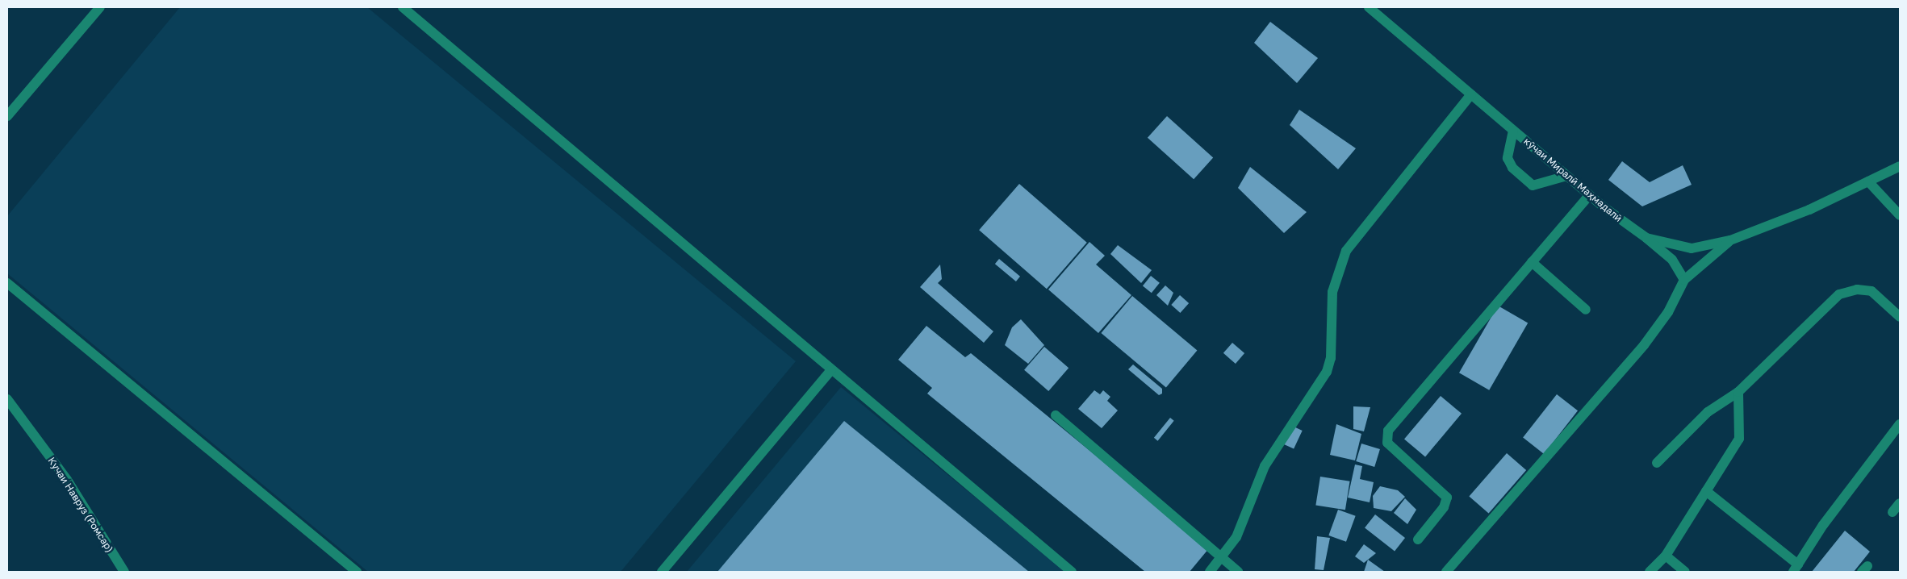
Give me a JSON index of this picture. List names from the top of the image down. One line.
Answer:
{"streets":{"street":["кӯчаи Миралӣ Маҳмадалӣ","Кучаи Навруз (Ромсар)"]}}
